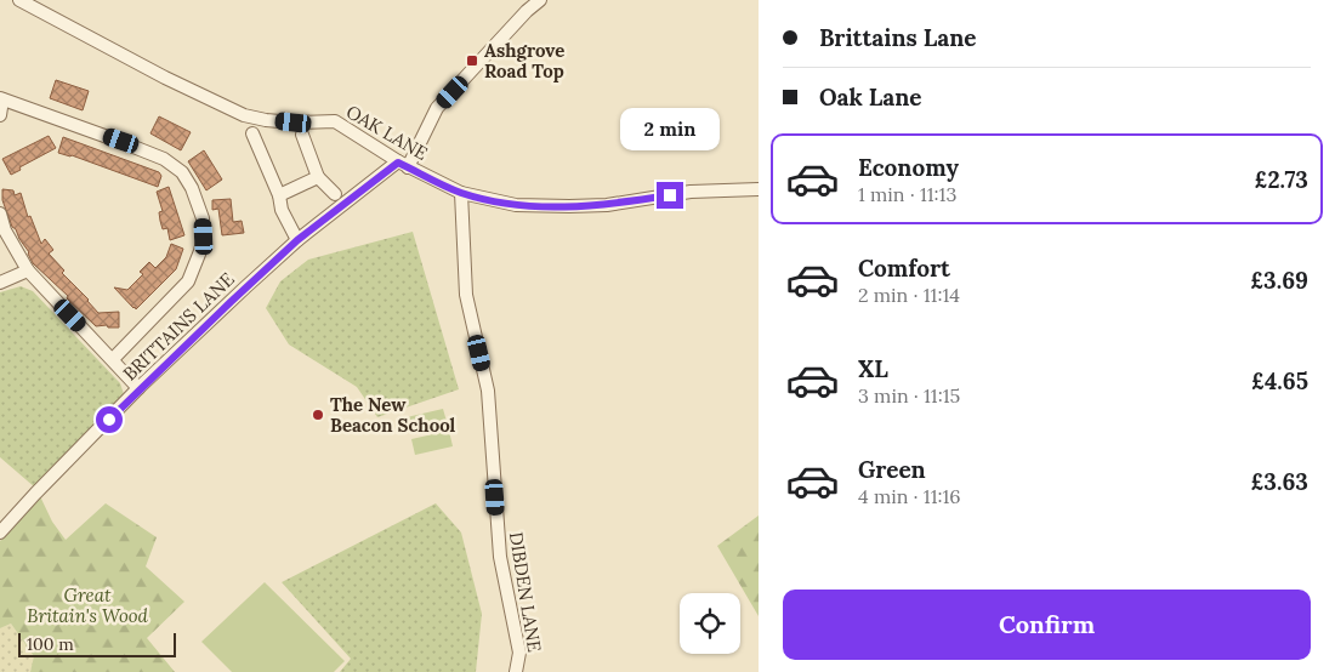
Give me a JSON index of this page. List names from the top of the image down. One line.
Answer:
{"streets":{"street":["OAK LANE","BRITTAINS LANE","DIBDEN LANE"]},"crossings":[["OAK LANE","BRITTAINS LANE"],["OAK LANE","DIBDEN LANE"]],"parks":["Great Britain's Wood"],"places":{"transit":["Ashgrove Road Top"],"other":["The New Beacon School"]},"scale_bar":"100 m","page":{"banner":["Brittains Lane","Oak Lane"],"bubble":"2 min","list":[{"name":"Economy","note":"1 min · 11:13","value":"£2.73"},{"name":"Comfort","note":"2 min · 11:14","value":"£3.69"},{"name":"XL","note":"3 min · 11:15","value":"£4.65"},{"name":"Green","note":"4 min · 11:16","value":"£3.63"}],"buttons":"Confirm","scale":"100 m"}}
